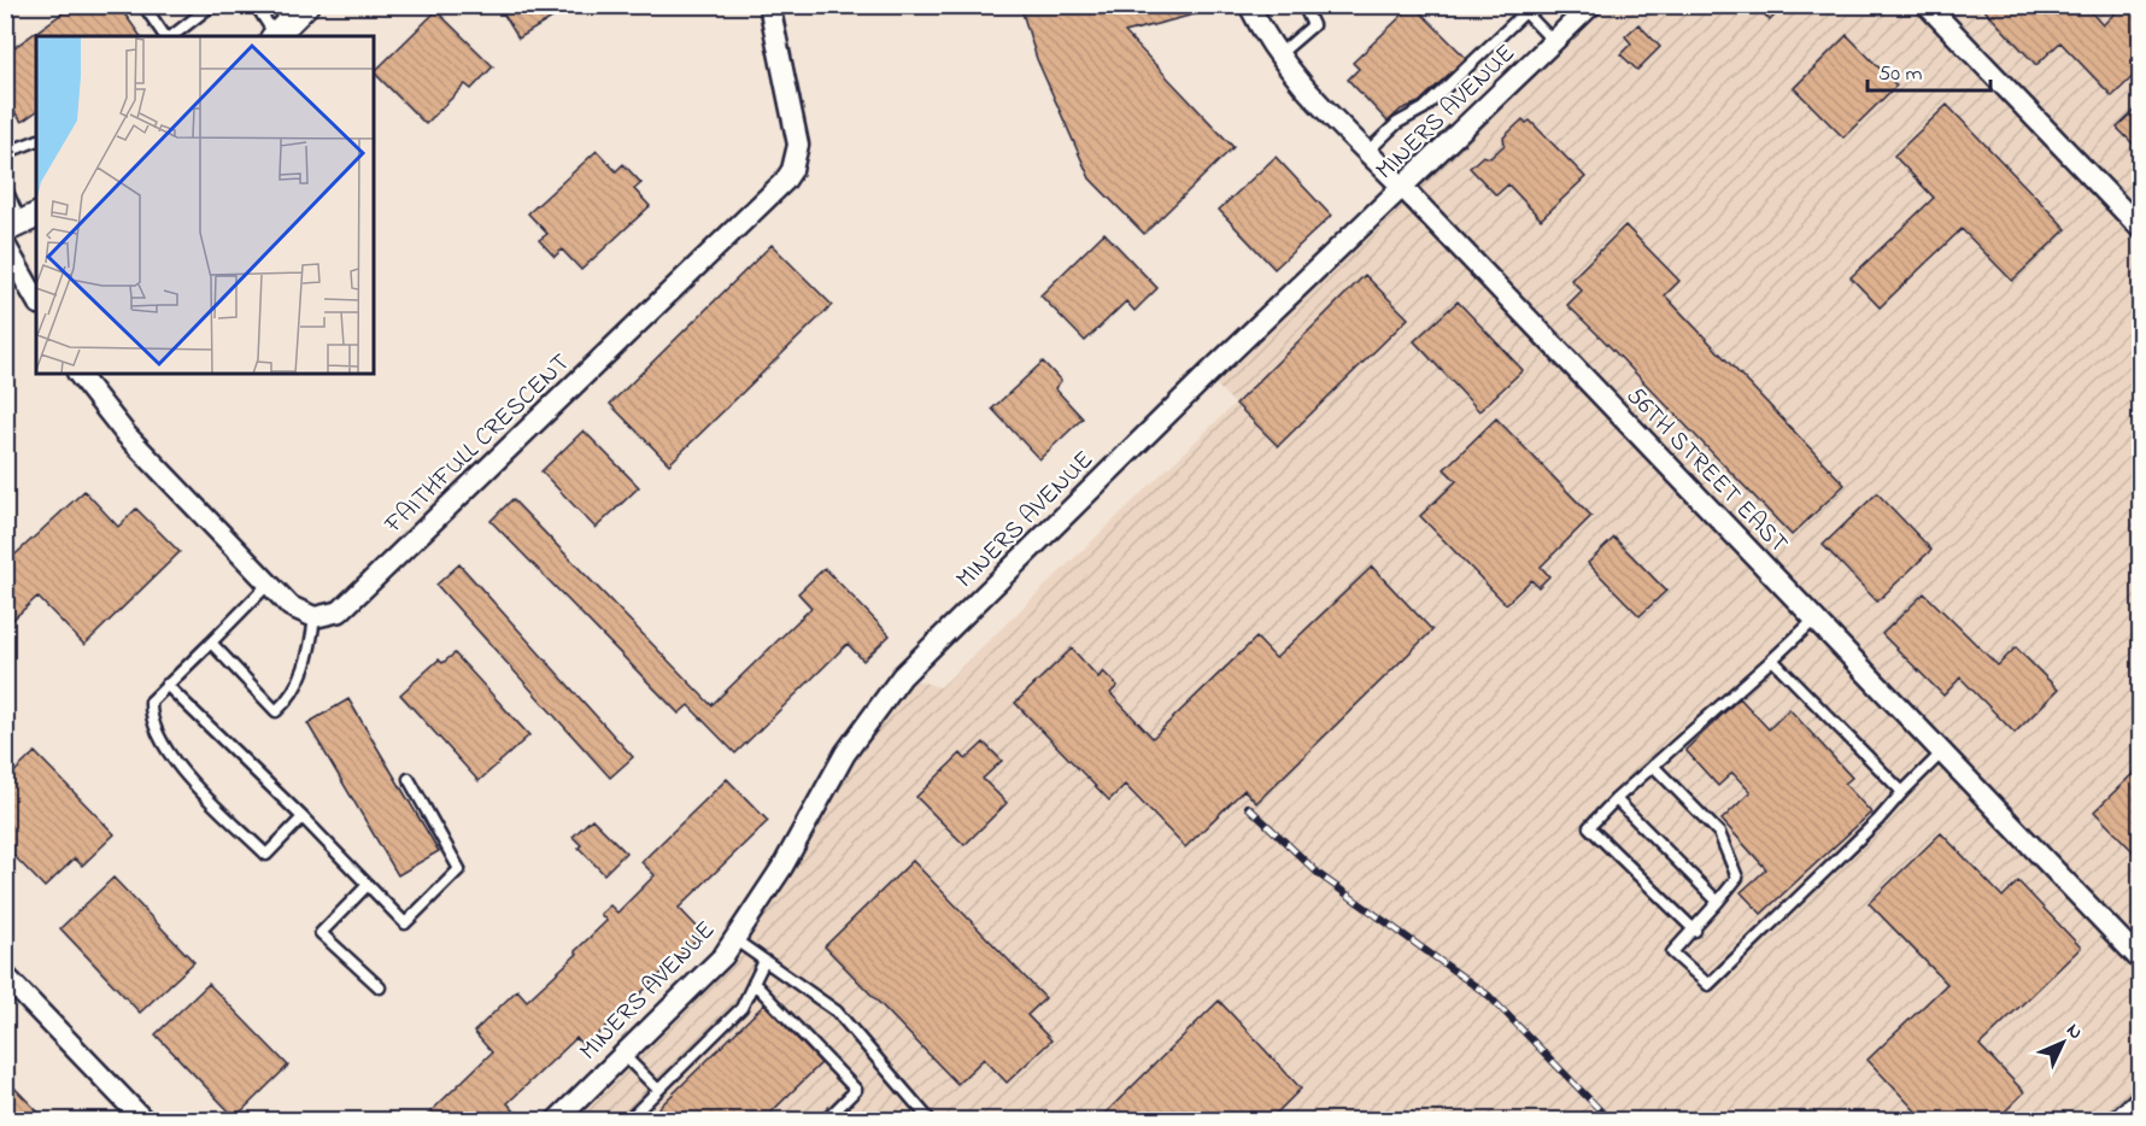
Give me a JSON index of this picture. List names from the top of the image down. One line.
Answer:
{"streets":{"street":["MINERS AVENUE","FAITHFULL CRESCENT","56TH STREET EAST"]},"crossings":[["MINERS AVENUE","56TH STREET EAST"]],"scale_bar":"50 m","north":"top right"}
